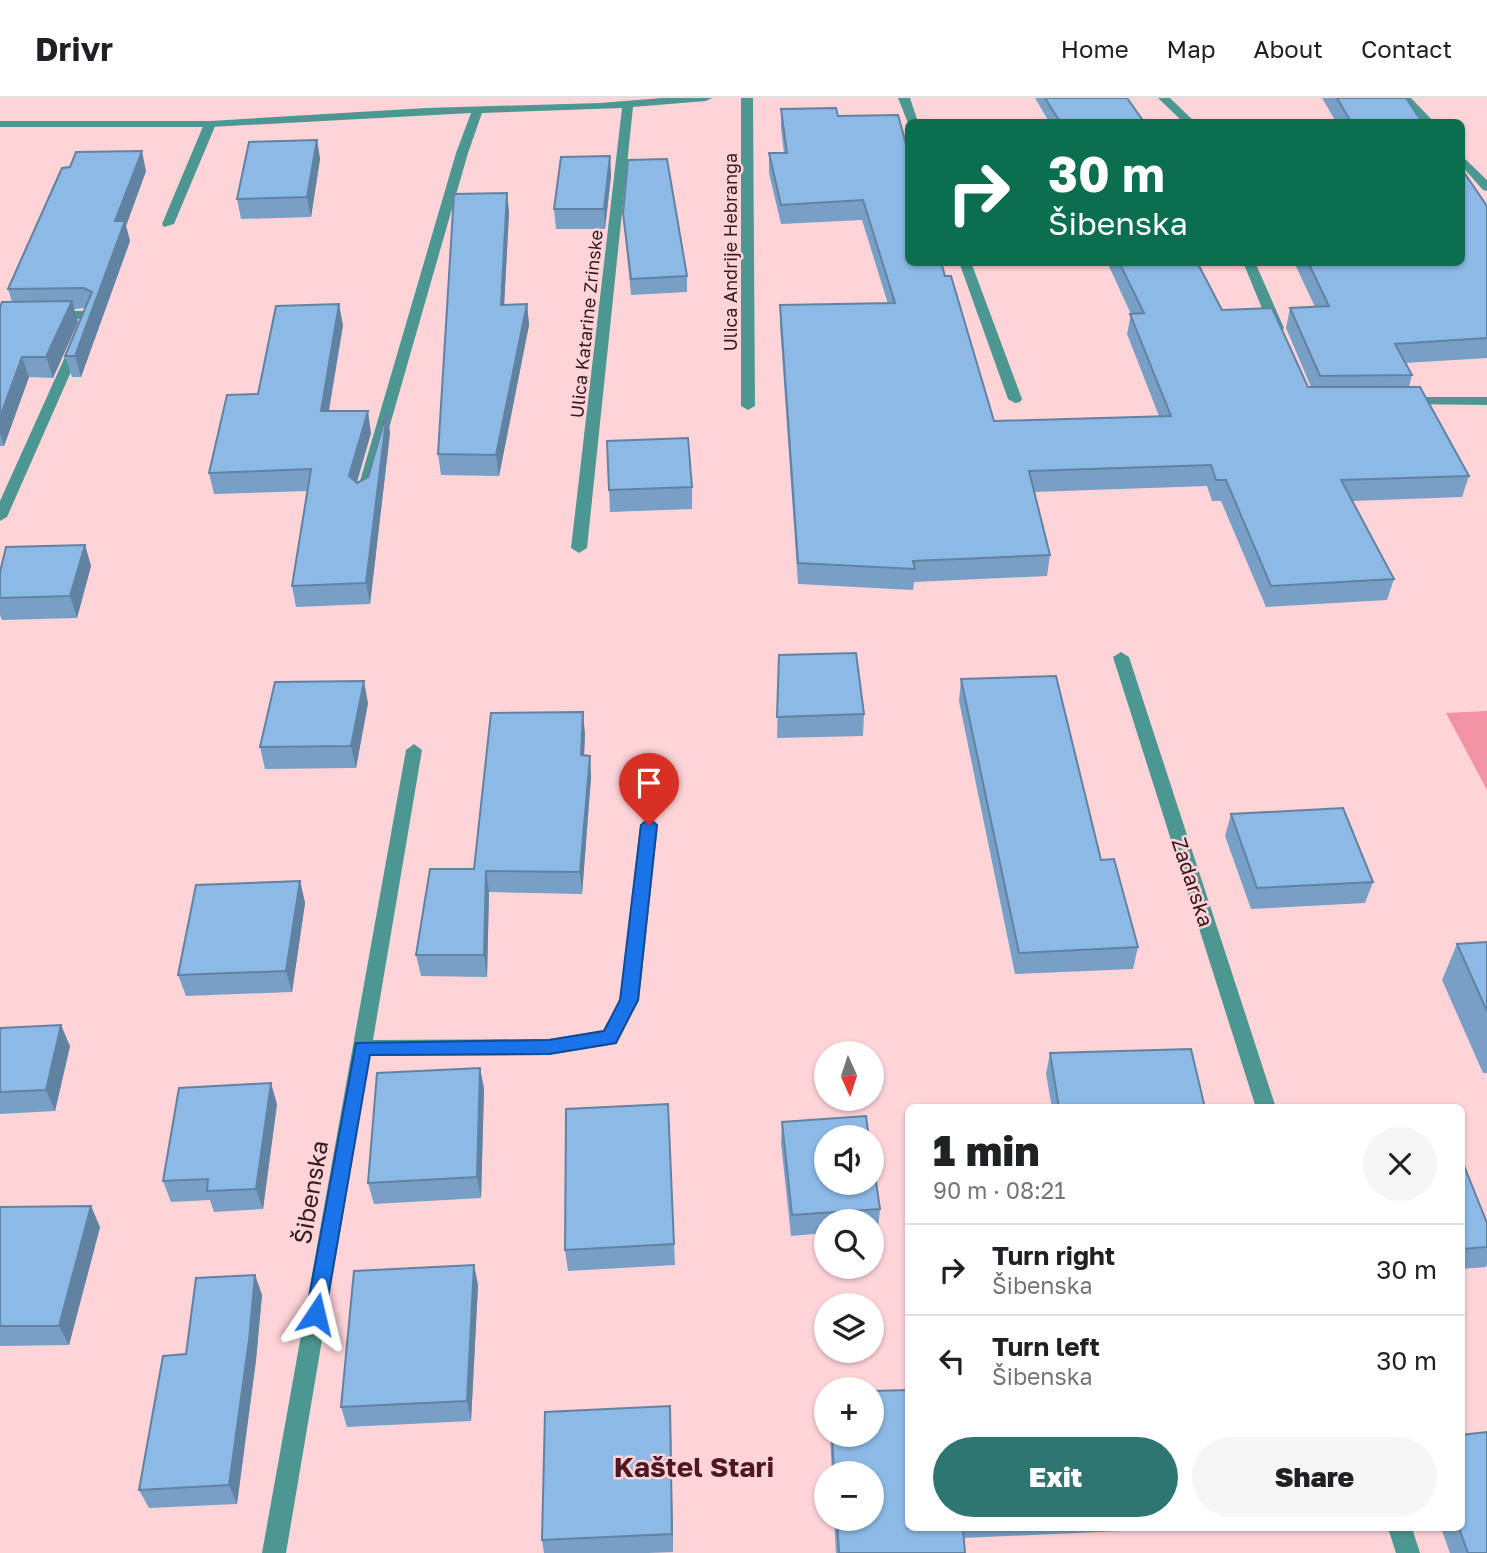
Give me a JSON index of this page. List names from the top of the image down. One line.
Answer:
{"streets":{"street":["Ulica Andrije Hebranga","Ulica Katarine Zrinske","Zadarska","Šibenska"]},"districts":["Kaštel Stari"],"north":"bottom","page":{"header":"Drivr","nav":["Home","Map","About","Contact"],"turn":["30 m","Šibenska"],"map_buttons":["+","−"],"heading":["1 min","90 m · 08:21"],"list":[{"name":"Turn right","note":"Šibenska","value":"30 m"},{"name":"Turn left","note":"Šibenska","value":"30 m"}],"buttons":["Exit","Share"]}}
